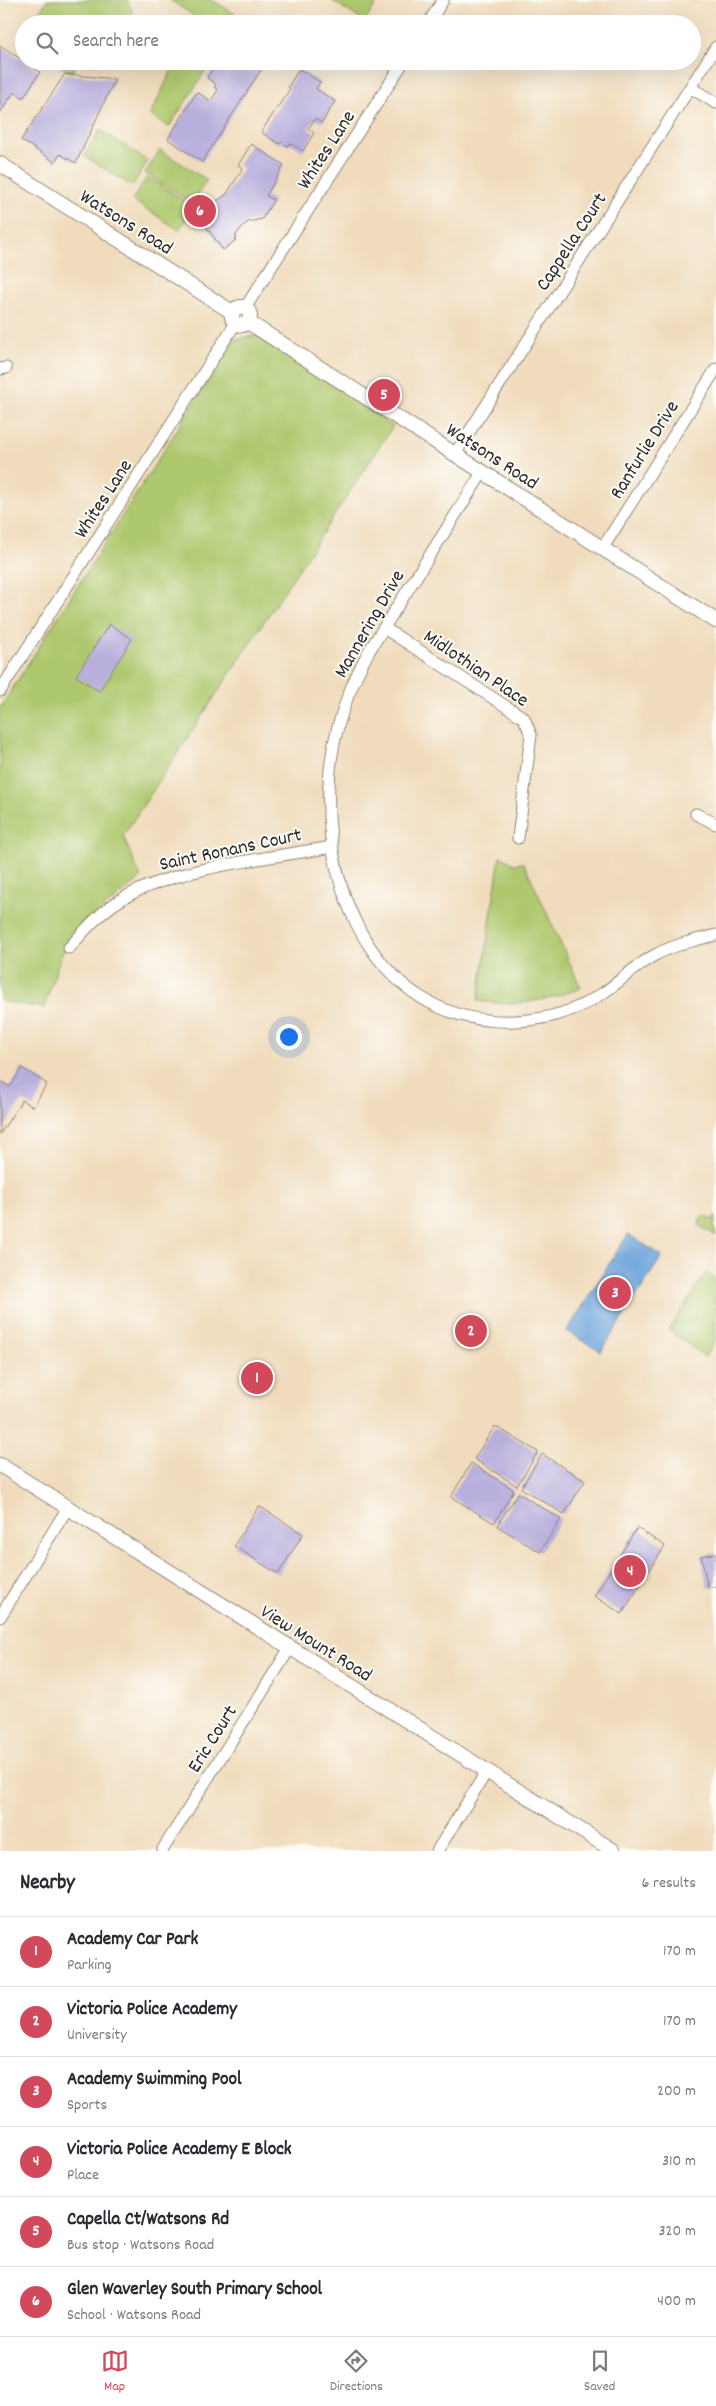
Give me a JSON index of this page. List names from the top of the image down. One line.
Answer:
{"streets":{"street":["Whites Lane","Watsons Road","Cappella Court","Ranfurlie Drive","Mannering Drive","Midlothian Place","Saint Ronans Court","View Mount Road","Eric Court"]},"crossings":[["Whites Lane","Watsons Road"],["Watsons Road","Cappella Court"],["Watsons Road","Ranfurlie Drive"],["Watsons Road","Mannering Drive"],["Mannering Drive","Midlothian Place"],["Mannering Drive","Saint Ronans Court"],["View Mount Road","Eric Court"]],"page":{"search":"Search here","pins":["6","5","3","2","1","4"],"heading":["Nearby","6 results"],"list":[{"mark":"1","name":"Academy Car Park","note":"Parking","value":"170 m"},{"mark":"2","name":"Victoria Police Academy","note":"University","value":"170 m"},{"mark":"3","name":"Academy Swimming Pool","note":"Sports","value":"200 m"},{"mark":"4","name":"Victoria Police Academy E Block","note":"Place","value":"310 m"},{"mark":"5","name":"Capella Ct/Watsons Rd","note":"Bus stop · Watsons Road","value":"320 m"},{"mark":"6","name":"Glen Waverley South Primary School","note":"School · Watsons Road","value":"400 m"}],"nav":["Map","Directions","Saved"]}}
